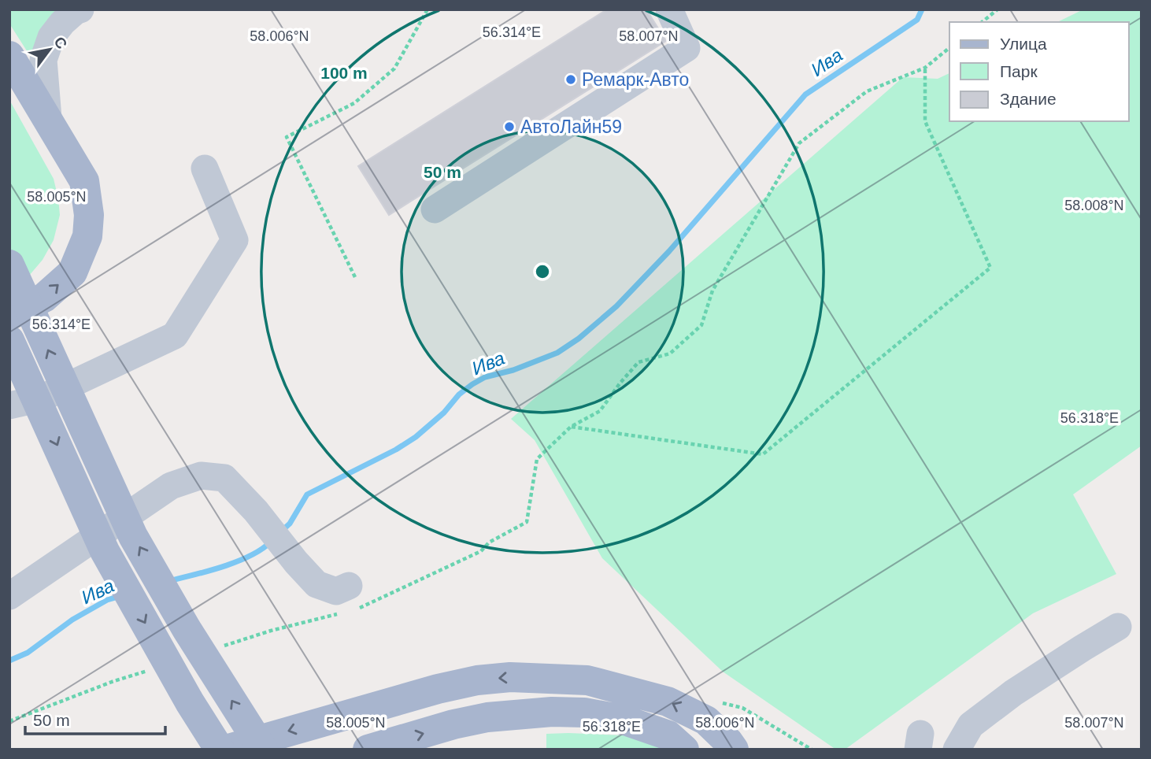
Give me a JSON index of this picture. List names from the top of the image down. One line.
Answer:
{"water":["Ива"],"places":["Ремарк-Авто","АвтоЛайн59"],"legend":["Улица","Парк","Здание"],"scale_bar":"50 m","north":"top right","coordinates":["56.314°E","58.006°N","58.007°N","58.005°N","58.008°N","56.318°E"],"rings":["100 m","50 m"]}
